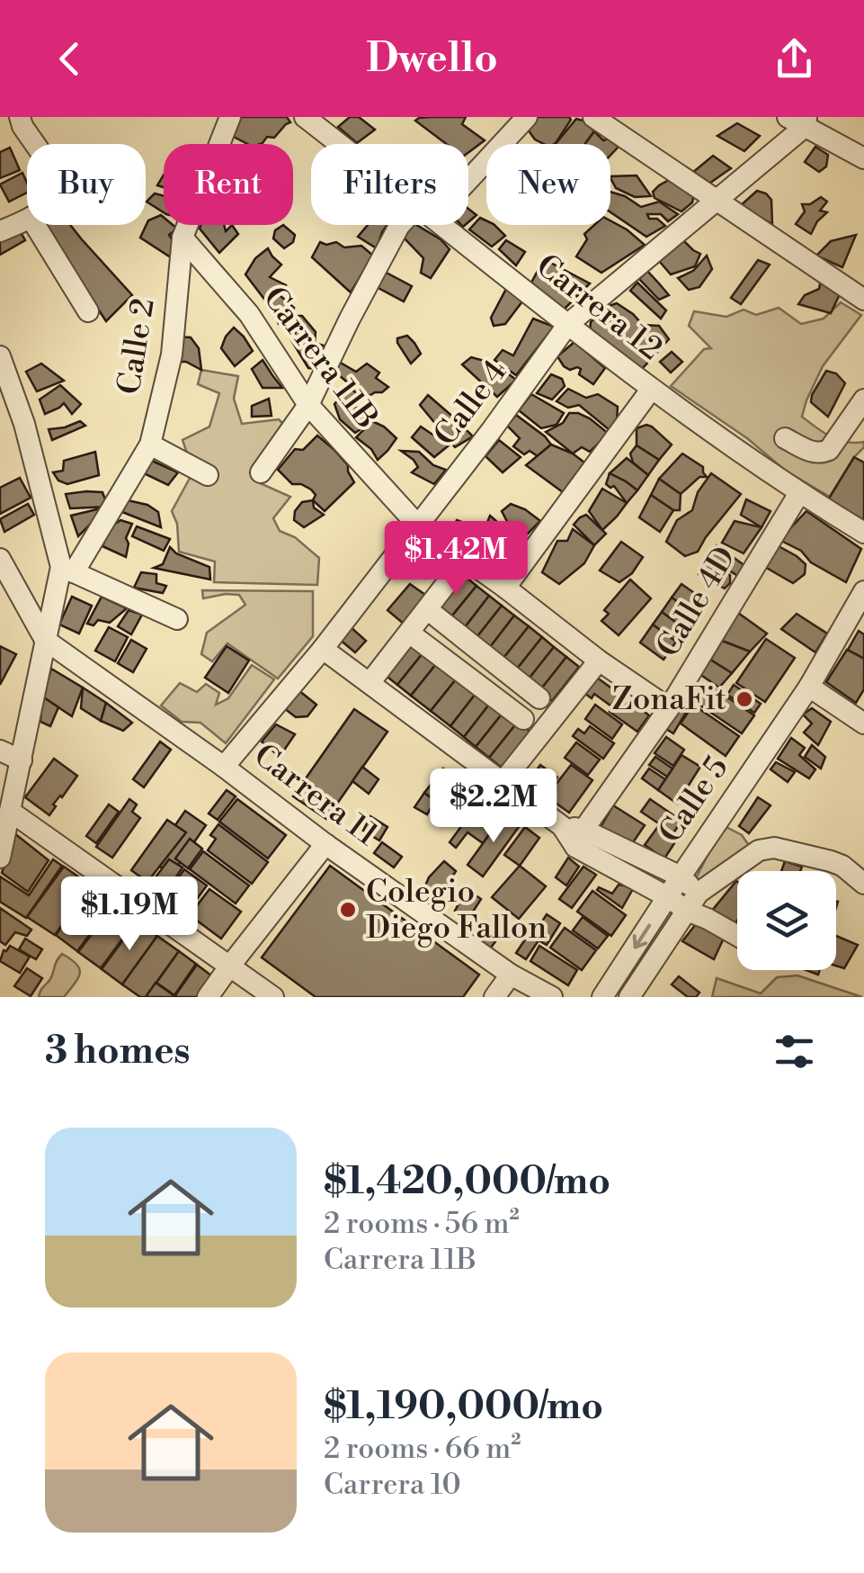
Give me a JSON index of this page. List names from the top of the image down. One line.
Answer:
{"streets":{"street":["Carrera 12","Calle 2","Carrera 11B","Calle 4","Calle 4D","Carrera 11","Calle 5"]},"crossings":[["Carrera 12","Calle 4"],["Carrera 12","Calle 4D"],["Calle 2","Carrera 11B"],["Carrera 11B","Calle 4"],["Carrera 11B","Calle 4D"],["Calle 4","Carrera 11"]],"places":["ZonaFit","Colegio Diego Fallon"],"page":{"header":"Dwello","chip":["Buy","Rent","Filters","New"],"price":["$1.42M","$2.2M","$1.19M"],"heading":"3 homes","list":[{"name":"$1,420,000/mo","note":"2 rooms · 56 m² · Carrera 11B"},{"name":"$1,190,000/mo","note":"2 rooms · 66 m² · Carrera 10"}]}}
